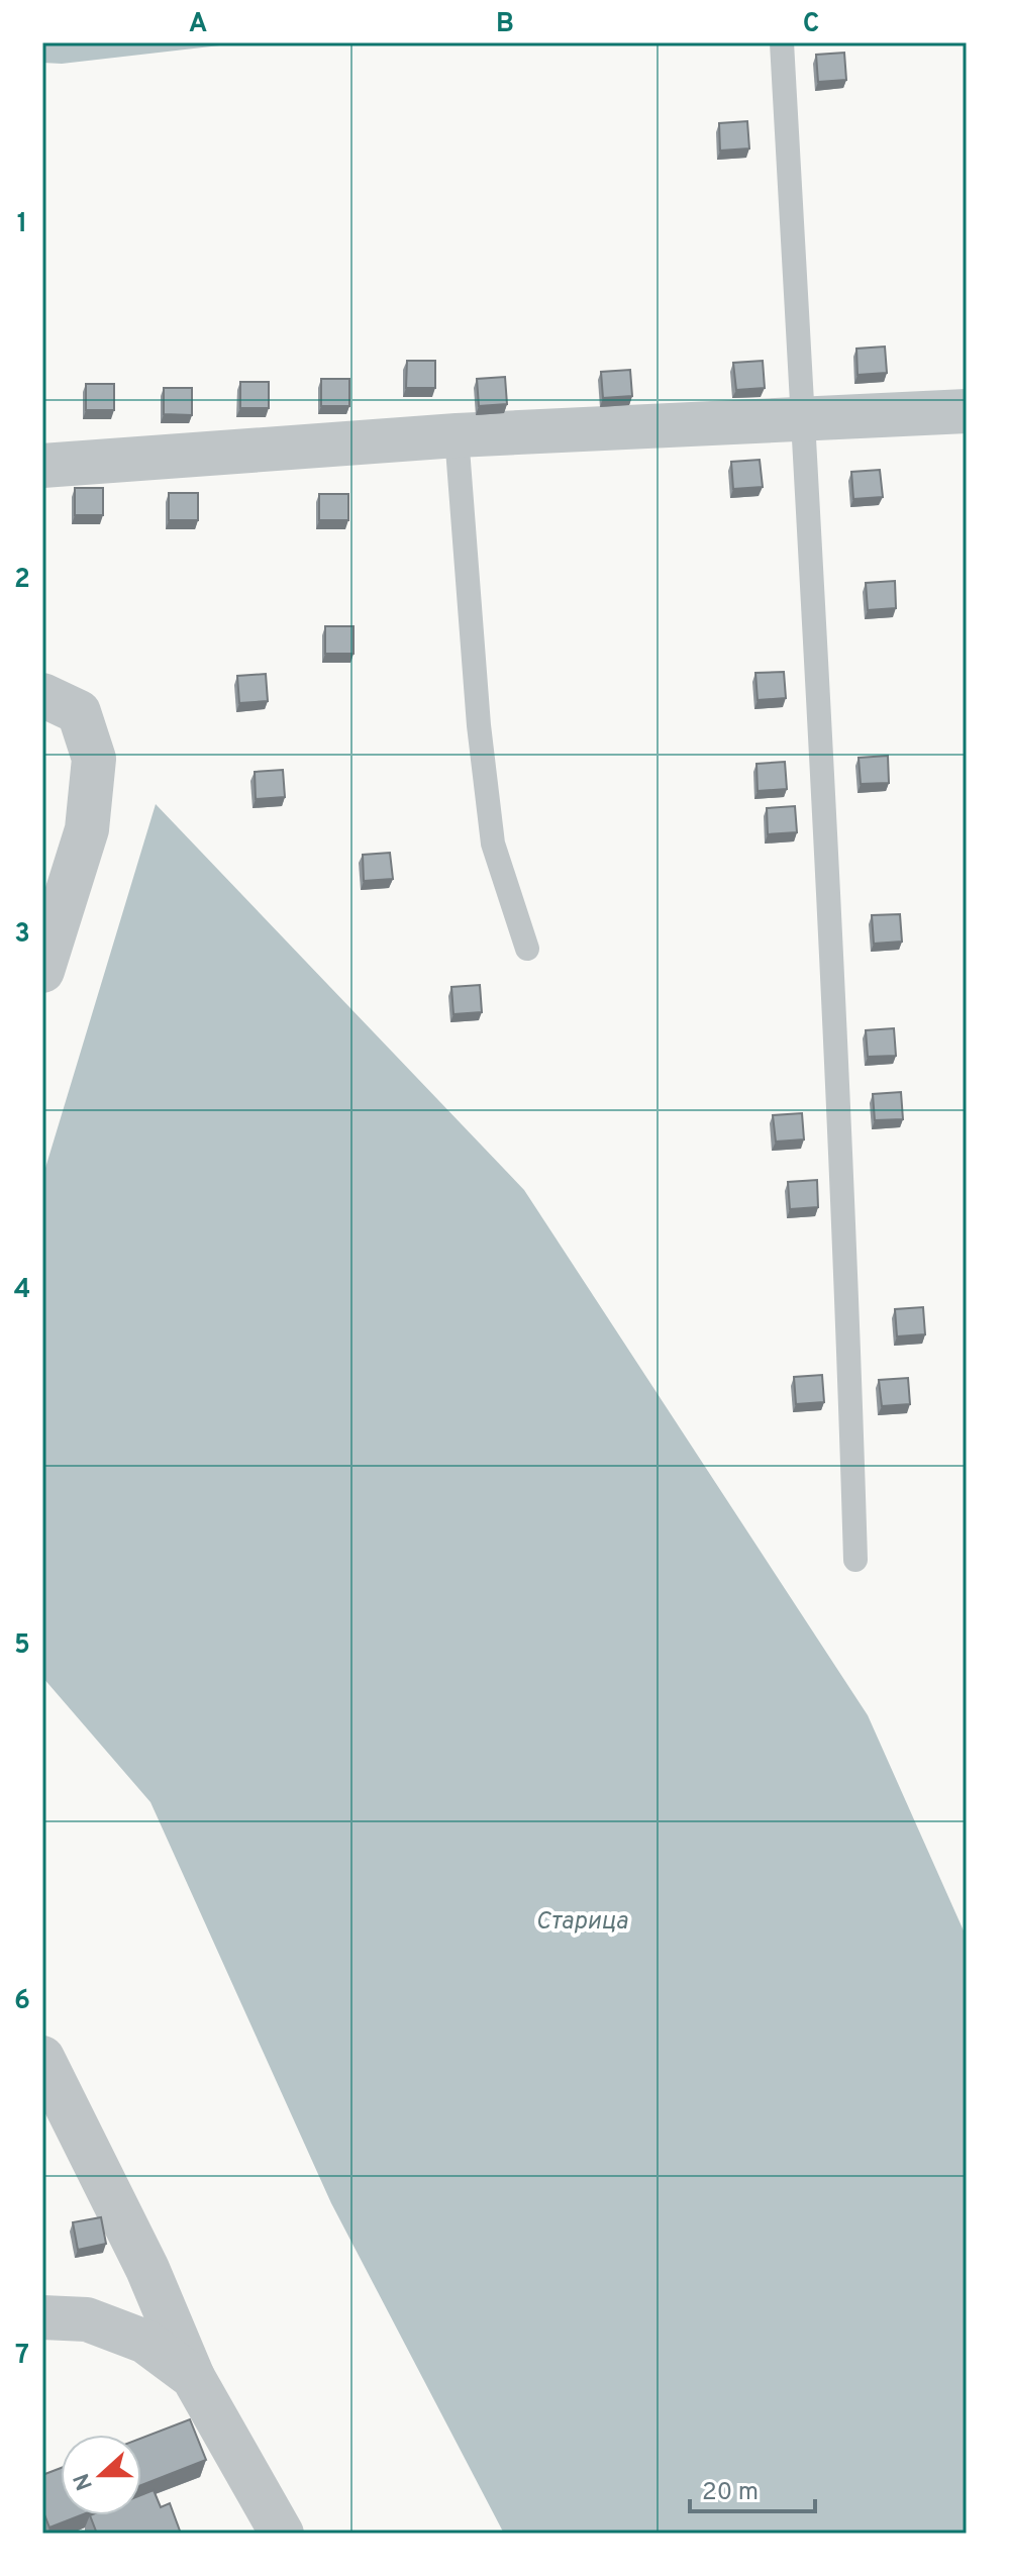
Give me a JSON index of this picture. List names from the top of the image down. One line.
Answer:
{"water":["Старица"],"scale_bar":"20 m","north":"left","grid":{"columns":["A","B","C"],"rows":["1","2","3","4","5","6","7"]}}
